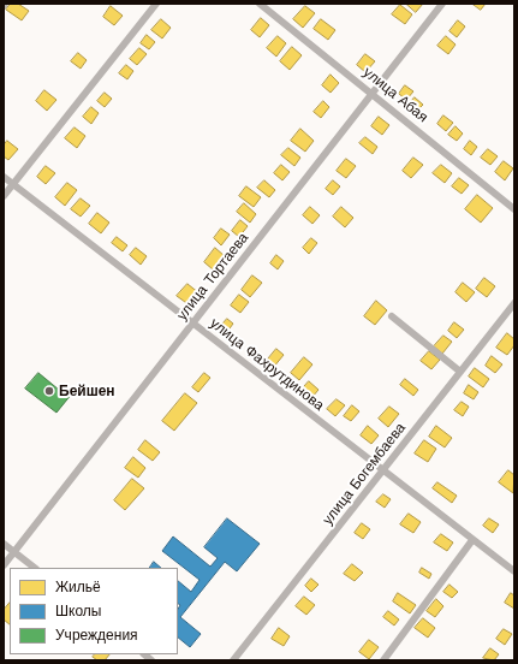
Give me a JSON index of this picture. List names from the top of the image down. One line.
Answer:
{"streets":{"street":["улица Абая","улица Тортаева","улица Фахрутдинова","улица Богембаева"]},"crossings":[["улица Абая","улица Тортаева"],["улица Тортаева","улица Фахрутдинова"],["улица Фахрутдинова","улица Богембаева"]],"places":["Бейшен"],"legend":["Жильё","Школы","Учреждения"]}
